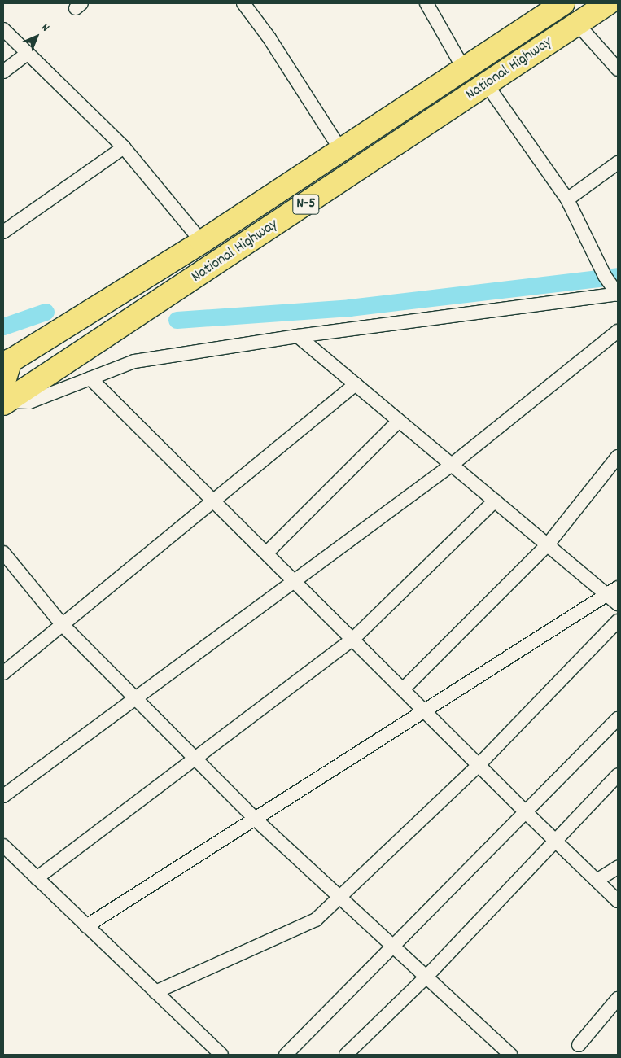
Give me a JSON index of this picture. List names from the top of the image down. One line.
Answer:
{"streets":{"highway":["National Highway","N-5"]},"north":"top right"}
